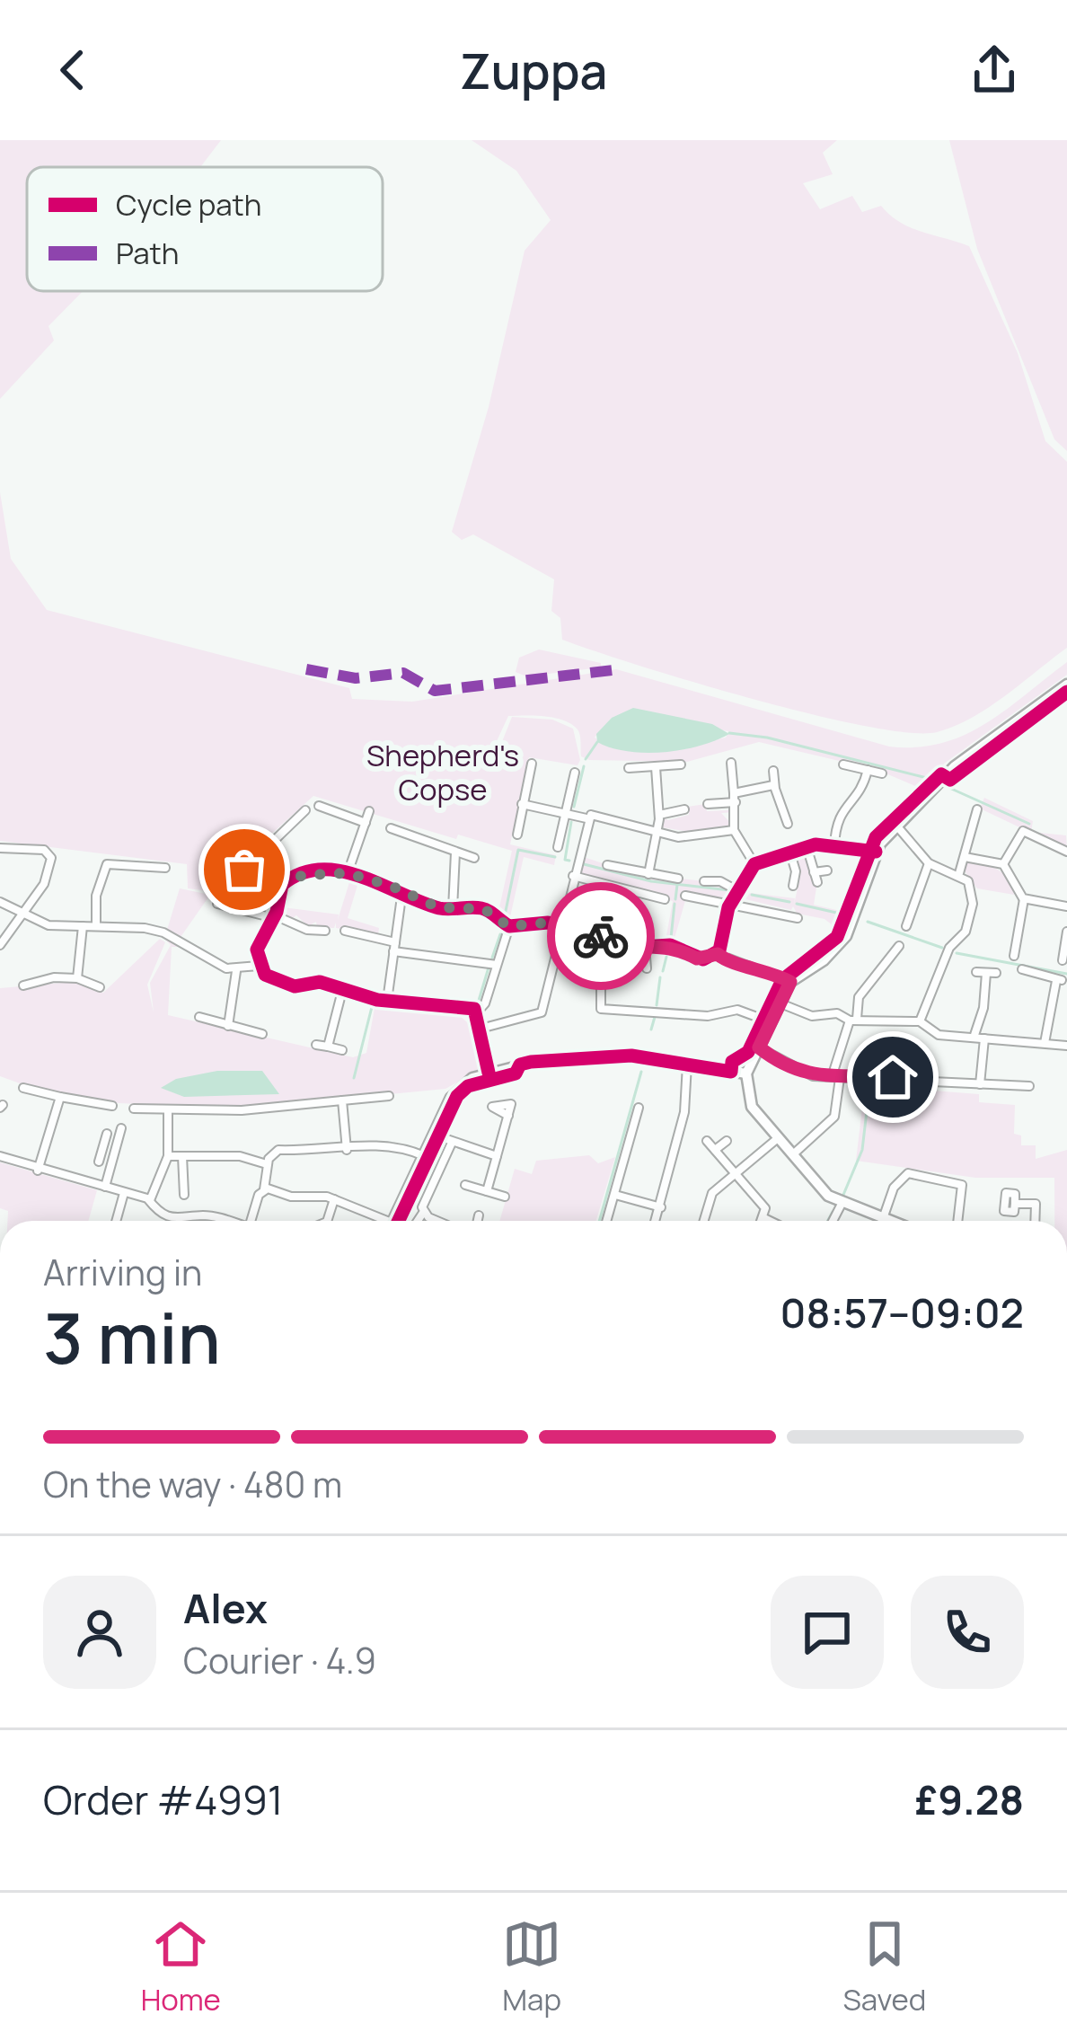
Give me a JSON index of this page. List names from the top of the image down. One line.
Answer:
{"parks":["Shepherd's Copse"],"legend":["Cycle path","Path"],"page":{"header":"Zuppa","heading":["3 min","Arriving in","08:57–09:02"],"panel":["Alex","Courier · 4.9","Order #4991","£9.28"],"bar":"On the way · 480 m","tabs":["Home","Map","Saved"]}}
